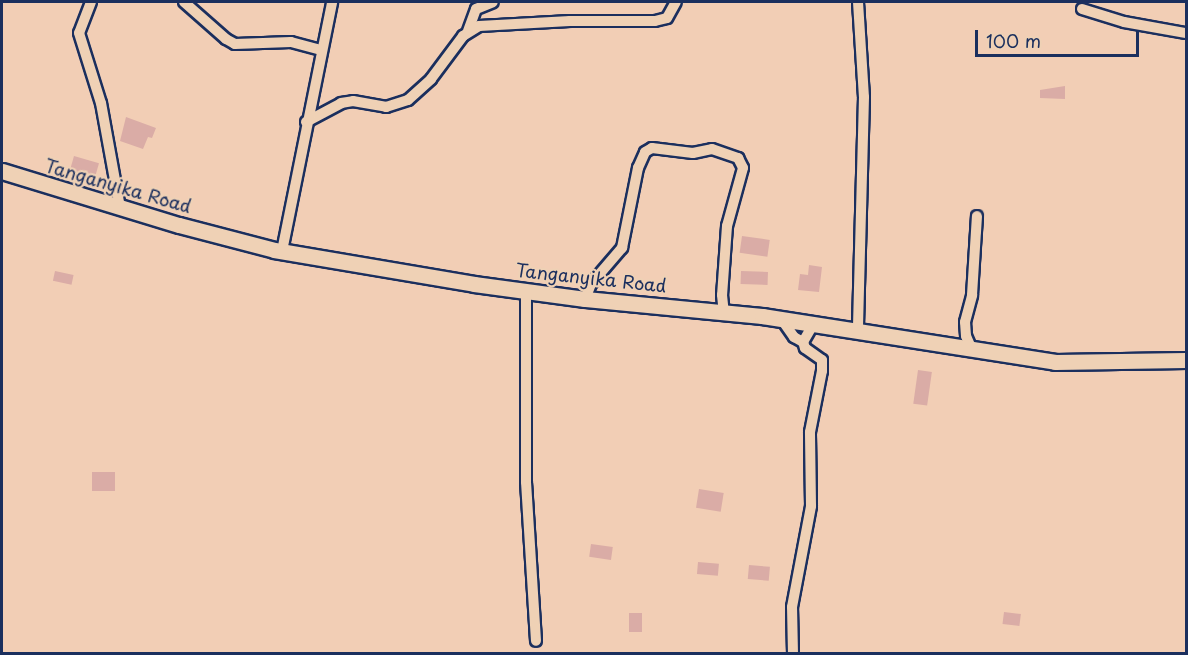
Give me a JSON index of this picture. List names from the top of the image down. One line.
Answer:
{"streets":{"street":["Tanganyika Road"]},"scale_bar":"100 m"}
